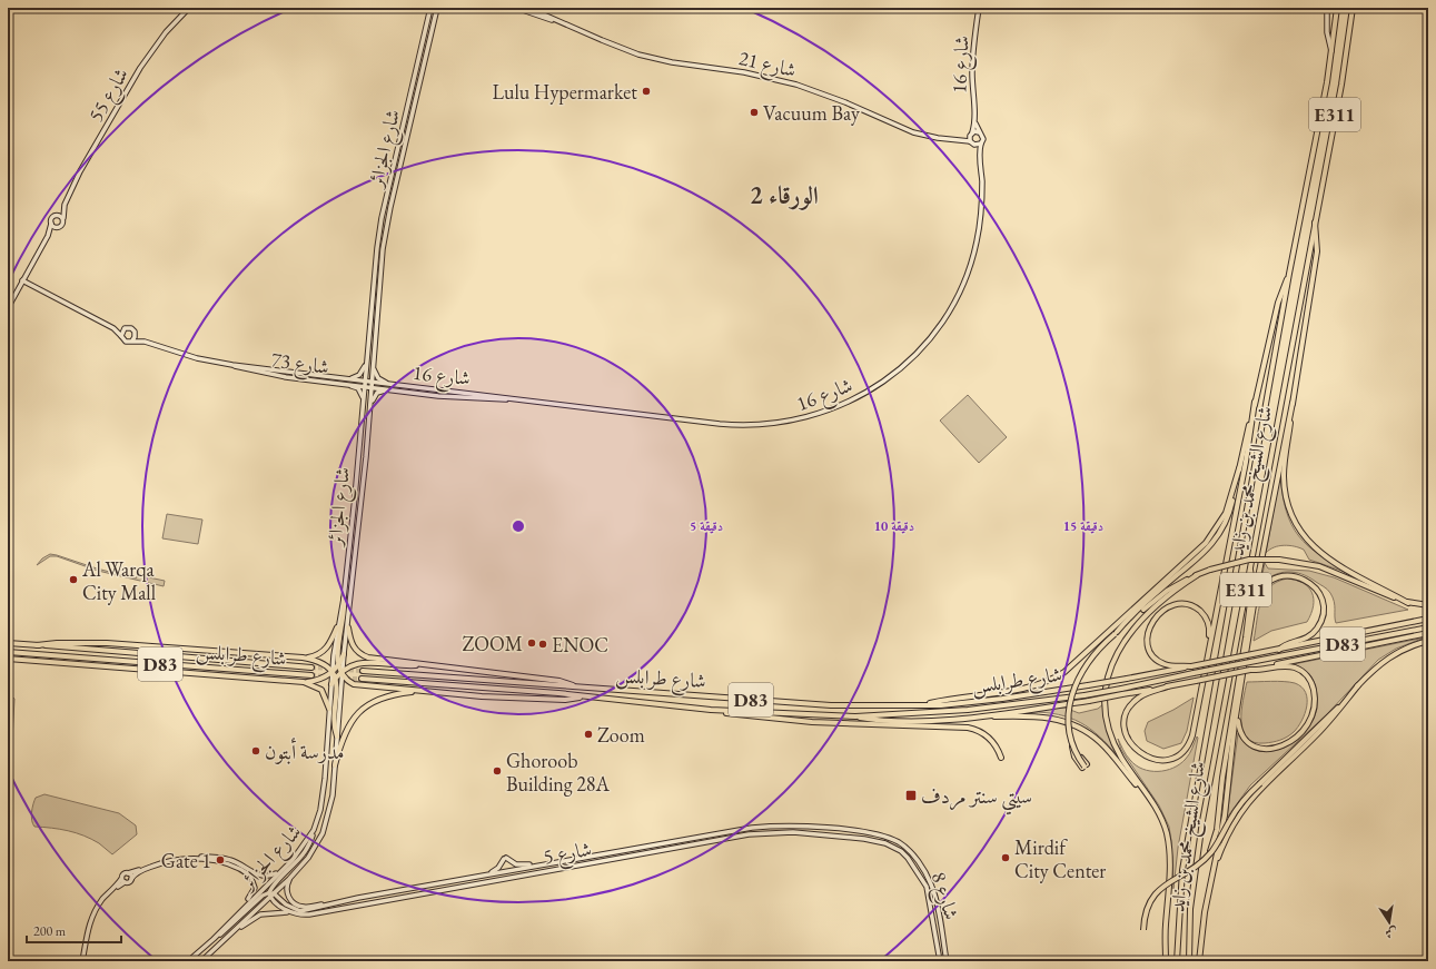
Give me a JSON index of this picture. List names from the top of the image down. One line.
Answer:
{"streets":{"highway":["E311","شارع الشيخ محمد بن زايد","D83","شارع طرابلس"],"street":["شارع 21","شارع 16","شارع 55","شارع الجزائر","شارع 73","شارع 5","شارع 8"]},"crossings":[["شارع 21","شارع 16"],["شارع 16","شارع الجزائر"],["شارع 16","شارع 73"],["شارع الجزائر","شارع 73"],["شارع الجزائر","شارع 5"],["D83","شارع طرابلس"],["شارع 5","شارع 8"]],"districts":["الورقاء 2"],"places":{"other":["Lulu Hypermarket","Vacuum Bay","Al Warqa City Mall","ZOOM","ENOC","Zoom","مدرسة أبتون","Ghoroob Building 28A","Mirdif City Center","Gate 1"],"transit":["سيتي سنتر مردف"]},"scale_bar":"200 m","north":"bottom","rings":["5 دقيقة","10 دقيقة","15 دقيقة"]}
